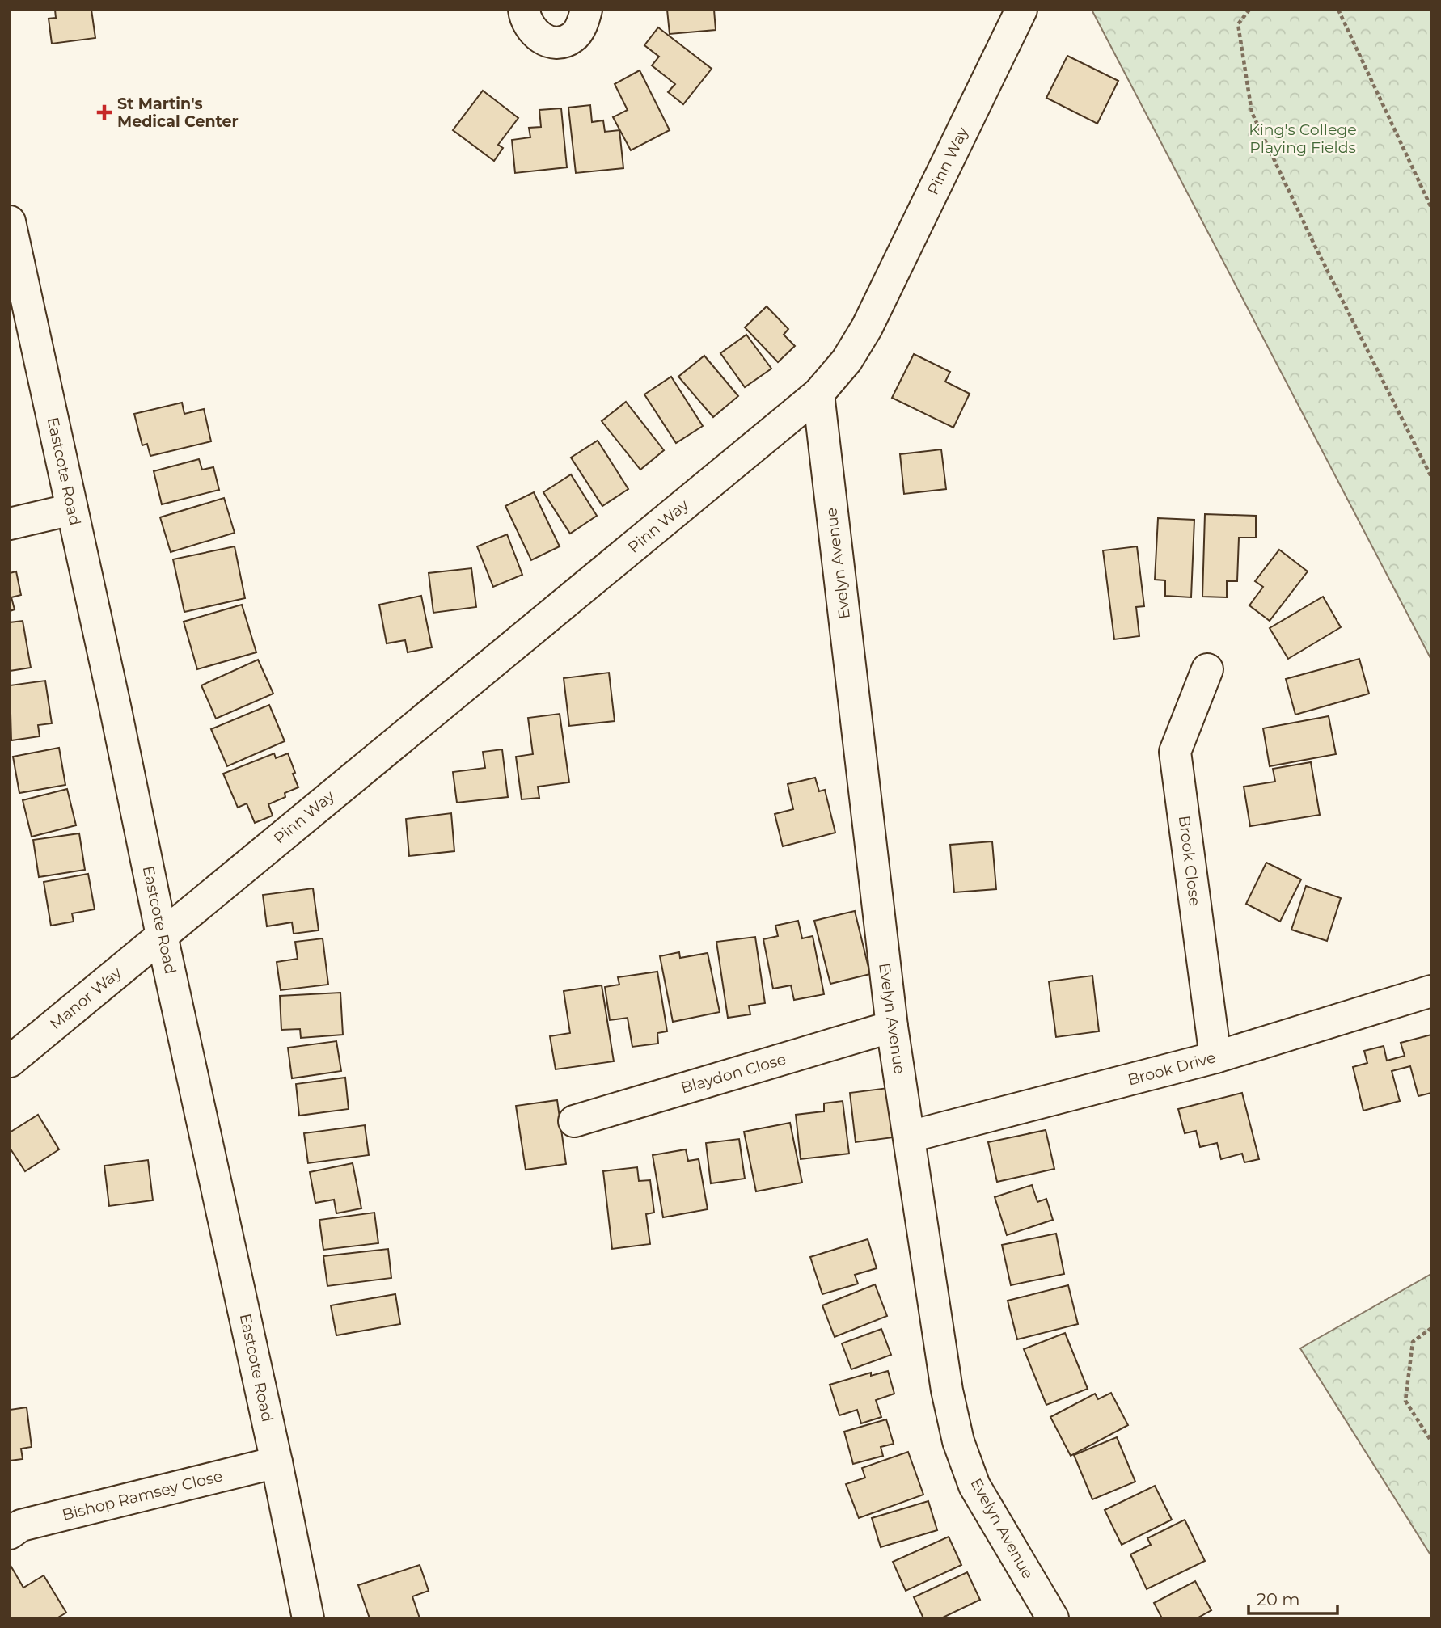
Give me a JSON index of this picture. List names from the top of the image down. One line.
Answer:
{"streets":{"street":["Pinn Way","Eastcote Road","Evelyn Avenue","Brook Close","Manor Way","Brook Drive","Blaydon Close","Bishop Ramsey Close"]},"crossings":[["Pinn Way","Eastcote Road"],["Pinn Way","Evelyn Avenue"],["Pinn Way","Manor Way"],["Eastcote Road","Manor Way"],["Eastcote Road","Bishop Ramsey Close"],["Evelyn Avenue","Brook Drive"],["Evelyn Avenue","Blaydon Close"],["Brook Close","Brook Drive"]],"parks":["King's College Playing Fields"],"places":{"health":["St Martin's Medical Center"]},"scale_bar":"20 m"}
